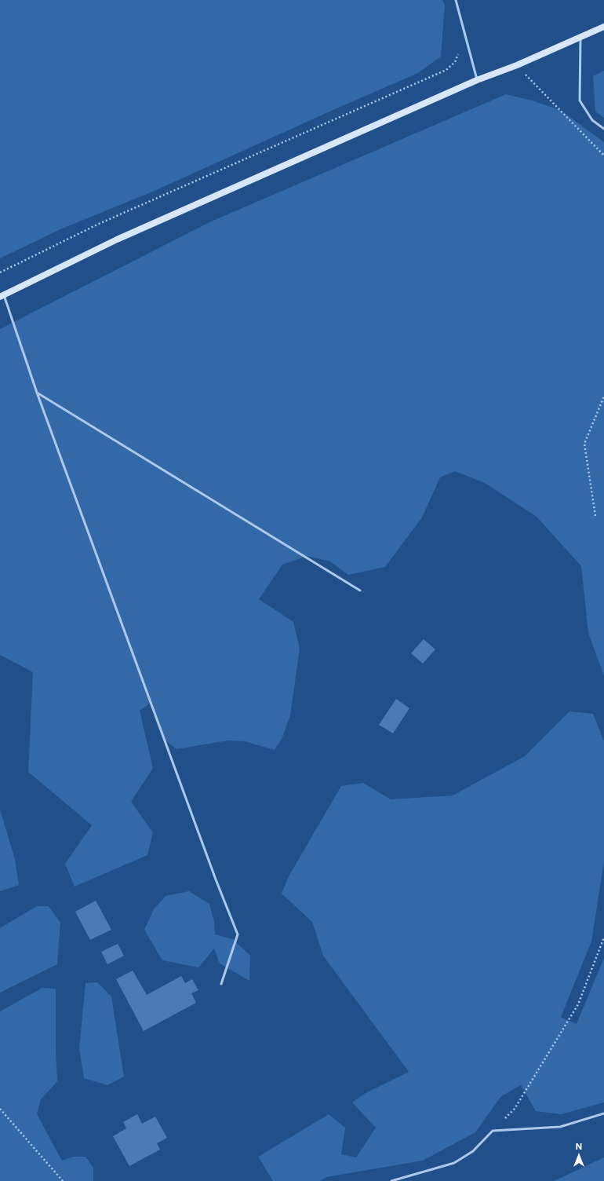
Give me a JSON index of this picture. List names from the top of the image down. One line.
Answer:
{"north":"top"}
